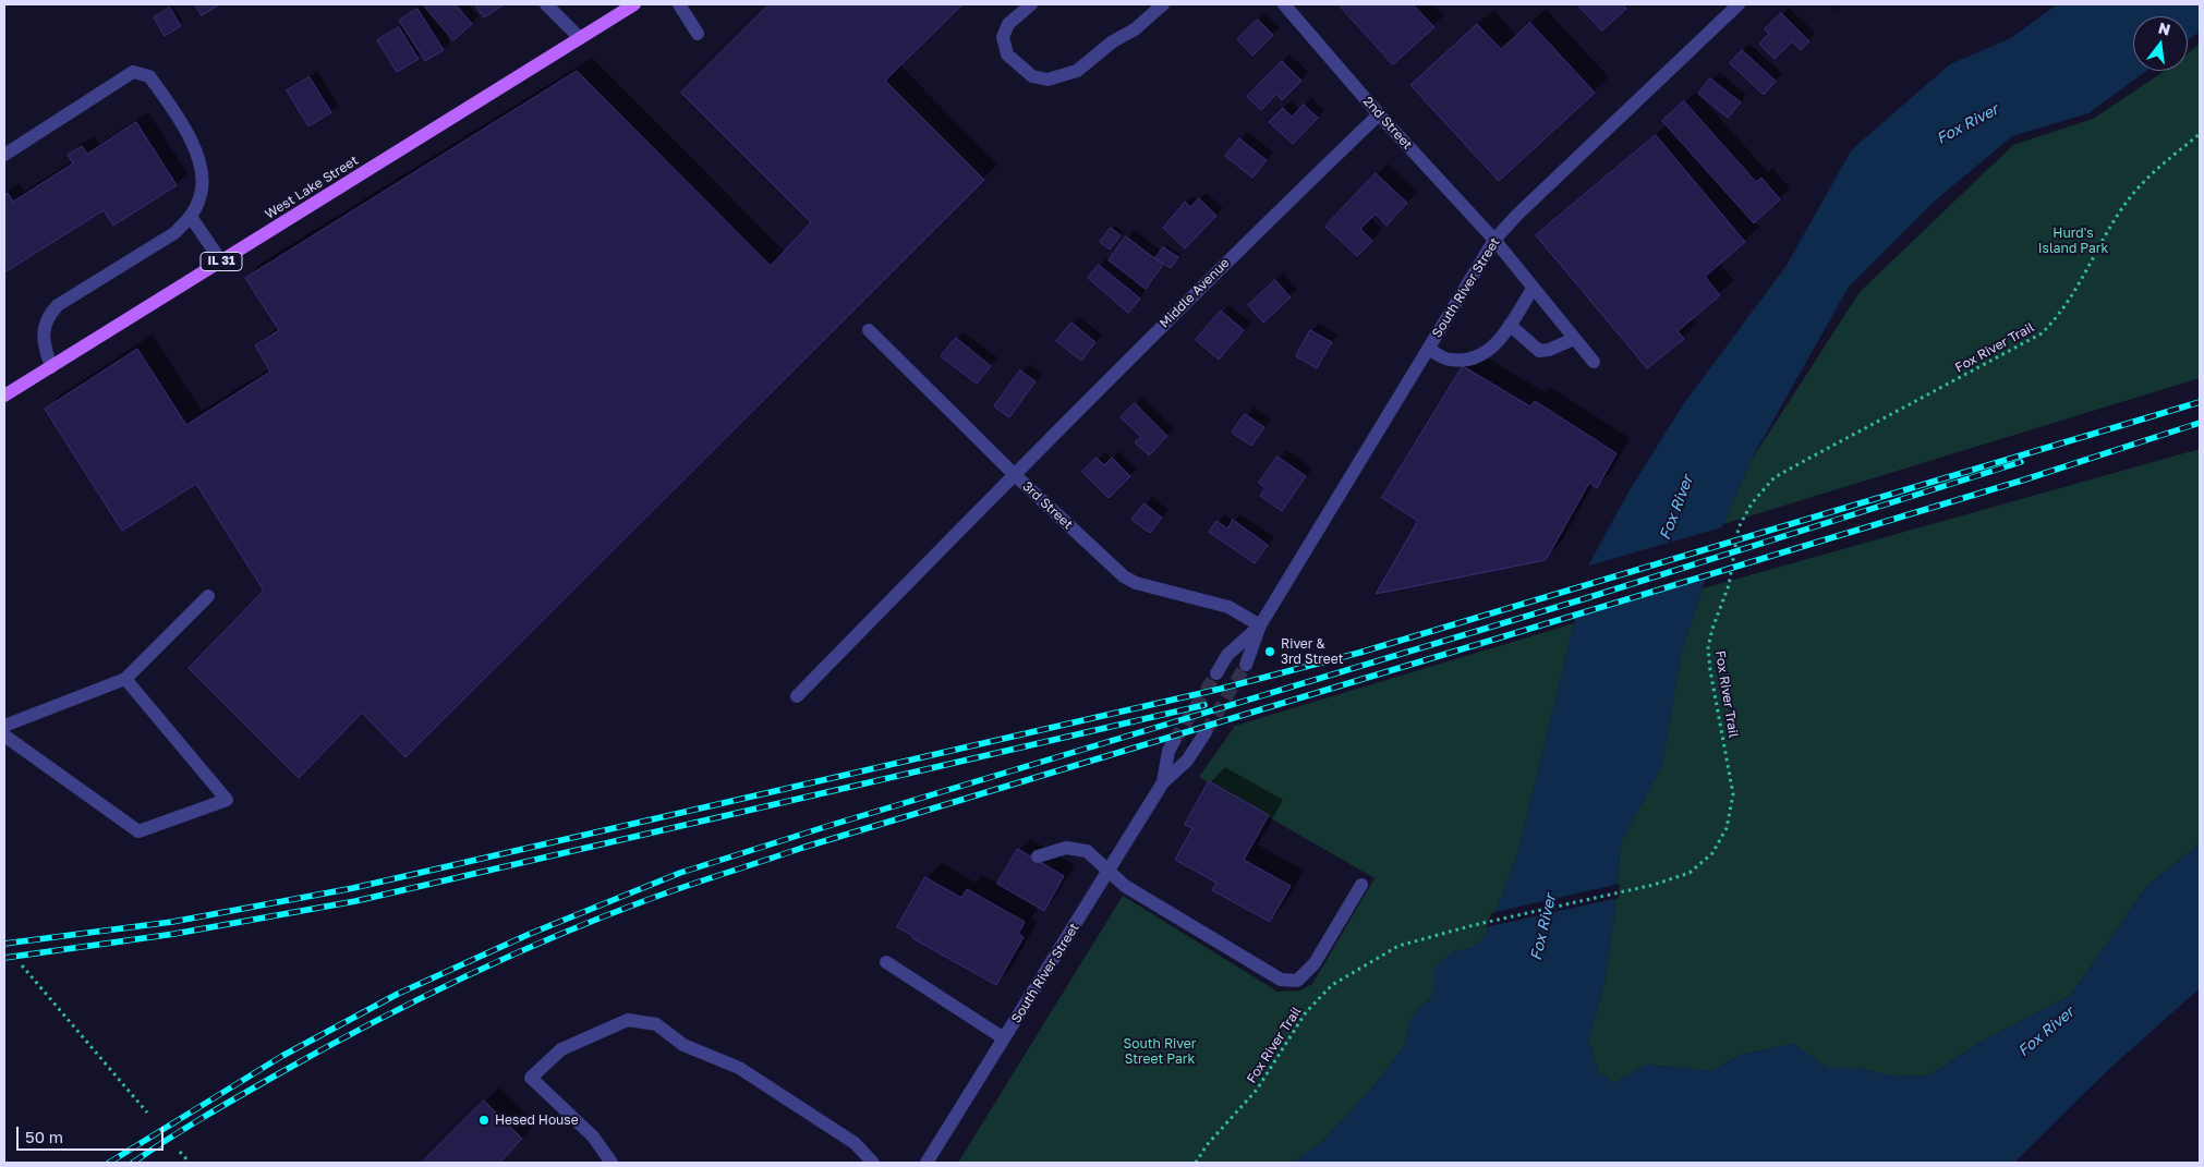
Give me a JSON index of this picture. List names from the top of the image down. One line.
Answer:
{"streets":{"main road":["West Lake Street","IL 31"],"street":["2nd Street","South River Street","Middle Avenue","3rd Street"],"path":["Fox River Trail"]},"crossings":[["2nd Street","South River Street"],["2nd Street","Middle Avenue"],["South River Street","3rd Street"],["Middle Avenue","3rd Street"]],"water":["Fox River"],"parks":["Hurd's Island Park","South River Street Park"],"places":["River & 3rd Street","Hesed House"],"scale_bar":"50 m","north":"top"}
